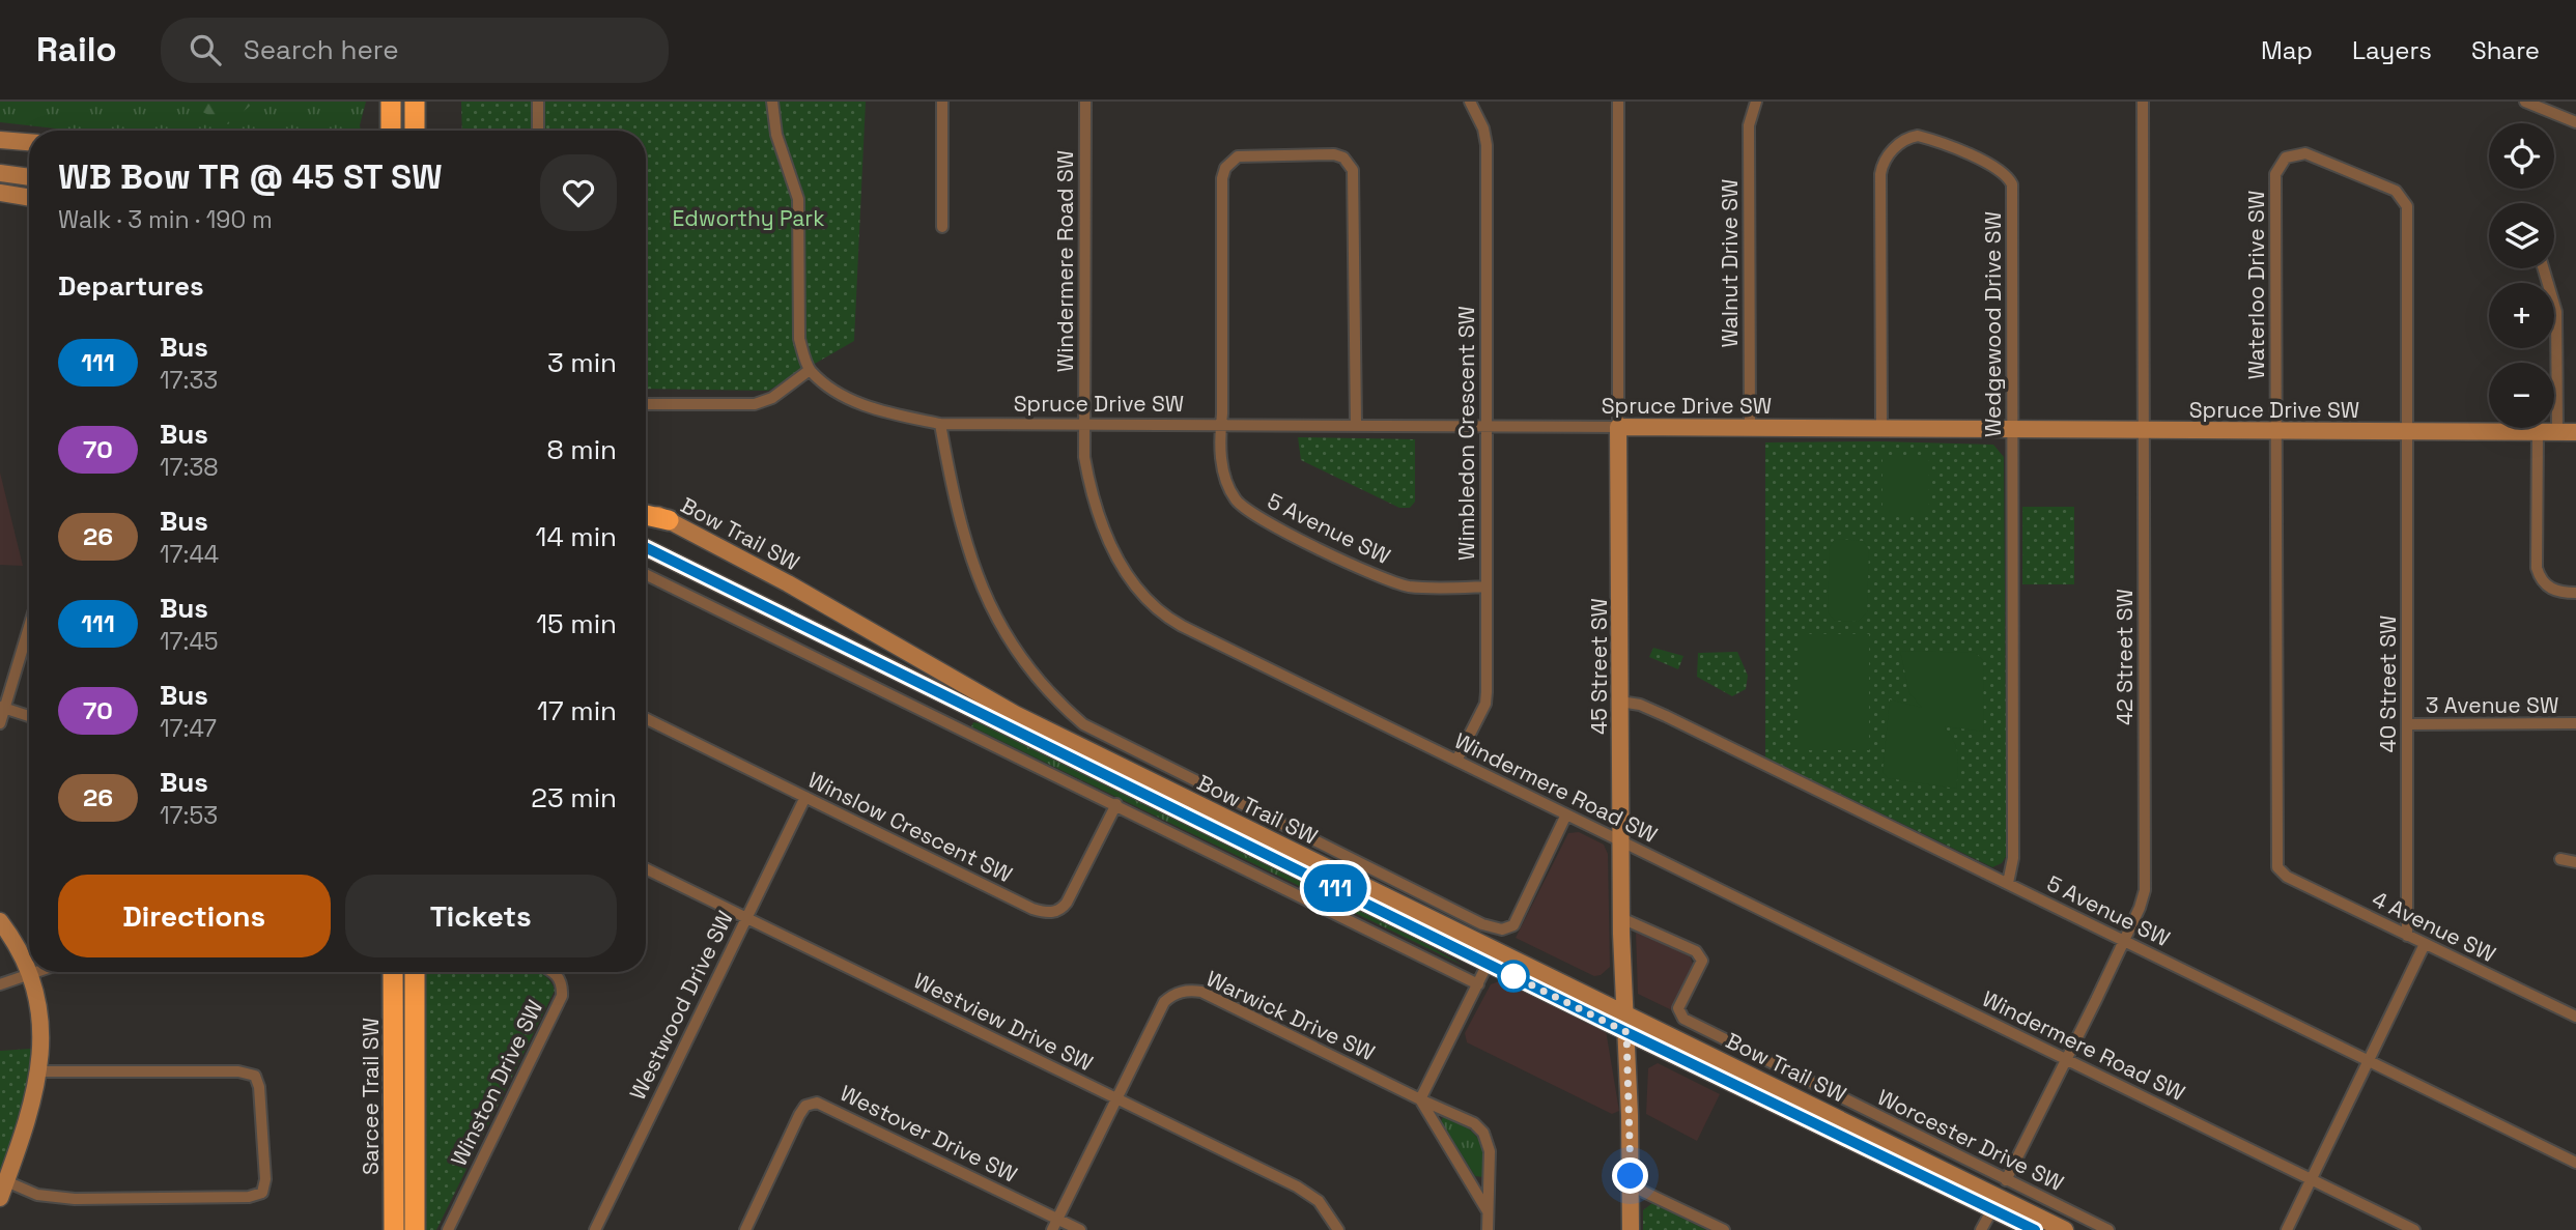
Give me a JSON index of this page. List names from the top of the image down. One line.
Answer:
{"streets":{"highway":["Sarcee Trail SW"],"main road":["Spruce Drive SW","Bow Trail SW","45 Street SW"],"street":["Windermere Road SW","Walnut Drive SW","Waterloo Drive SW","Wedgewood Drive SW","Wimbledon Crescent SW","5 Avenue SW","42 Street SW","40 Street SW","3 Avenue SW","Winslow Crescent SW","4 Avenue SW","Westwood Drive SW","Warwick Drive SW","Westview Drive SW","Winston Drive SW","Westover Drive SW","Worcester Drive SW"]},"crossings":[["Windermere Road SW","Spruce Drive SW"],["Windermere Road SW","Wimbledon Crescent SW"],["Windermere Road SW","42 Street SW"],["Windermere Road SW","45 Street SW"],["Walnut Drive SW","Spruce Drive SW"],["Waterloo Drive SW","Spruce Drive SW"],["Waterloo Drive SW","40 Street SW"],["Waterloo Drive SW","4 Avenue SW"],["Wedgewood Drive SW","Spruce Drive SW"],["Wedgewood Drive SW","5 Avenue SW"],["Spruce Drive SW","Wimbledon Crescent SW"],["Spruce Drive SW","5 Avenue SW"],["Spruce Drive SW","42 Street SW"],["Spruce Drive SW","45 Street SW"],["Spruce Drive SW","40 Street SW"],["Wimbledon Crescent SW","5 Avenue SW"],["5 Avenue SW","42 Street SW"],["5 Avenue SW","45 Street SW"],["Bow Trail SW","45 Street SW"],["42 Street SW","Worcester Drive SW"],["45 Street SW","Worcester Drive SW"],["40 Street SW","3 Avenue SW"],["40 Street SW","4 Avenue SW"],["Winslow Crescent SW","Westwood Drive SW"],["Westwood Drive SW","Westview Drive SW"],["Warwick Drive SW","Westview Drive SW"]],"parks":["Edworthy Park"],"lines":["bus line 111"],"page":{"header":"Railo","search":"Search here","nav":["Map","Layers","Share"],"on_map":"111","map_buttons":["+","−"],"heading":[["WB Bow TR @ 45 ST SW","Walk · 3 min · 190 m"],"Departures"],"list":[{"mark":"111","name":"Bus","note":"17:33","value":"3 min"},{"mark":"70","name":"Bus","note":"17:38","value":"8 min"},{"mark":"26","name":"Bus","note":"17:44","value":"14 min"},{"mark":"111","name":"Bus","note":"17:45","value":"15 min"},{"mark":"70","name":"Bus","note":"17:47","value":"17 min"},{"mark":"26","name":"Bus","note":"17:53","value":"23 min"}],"buttons":["Directions","Tickets"]}}
